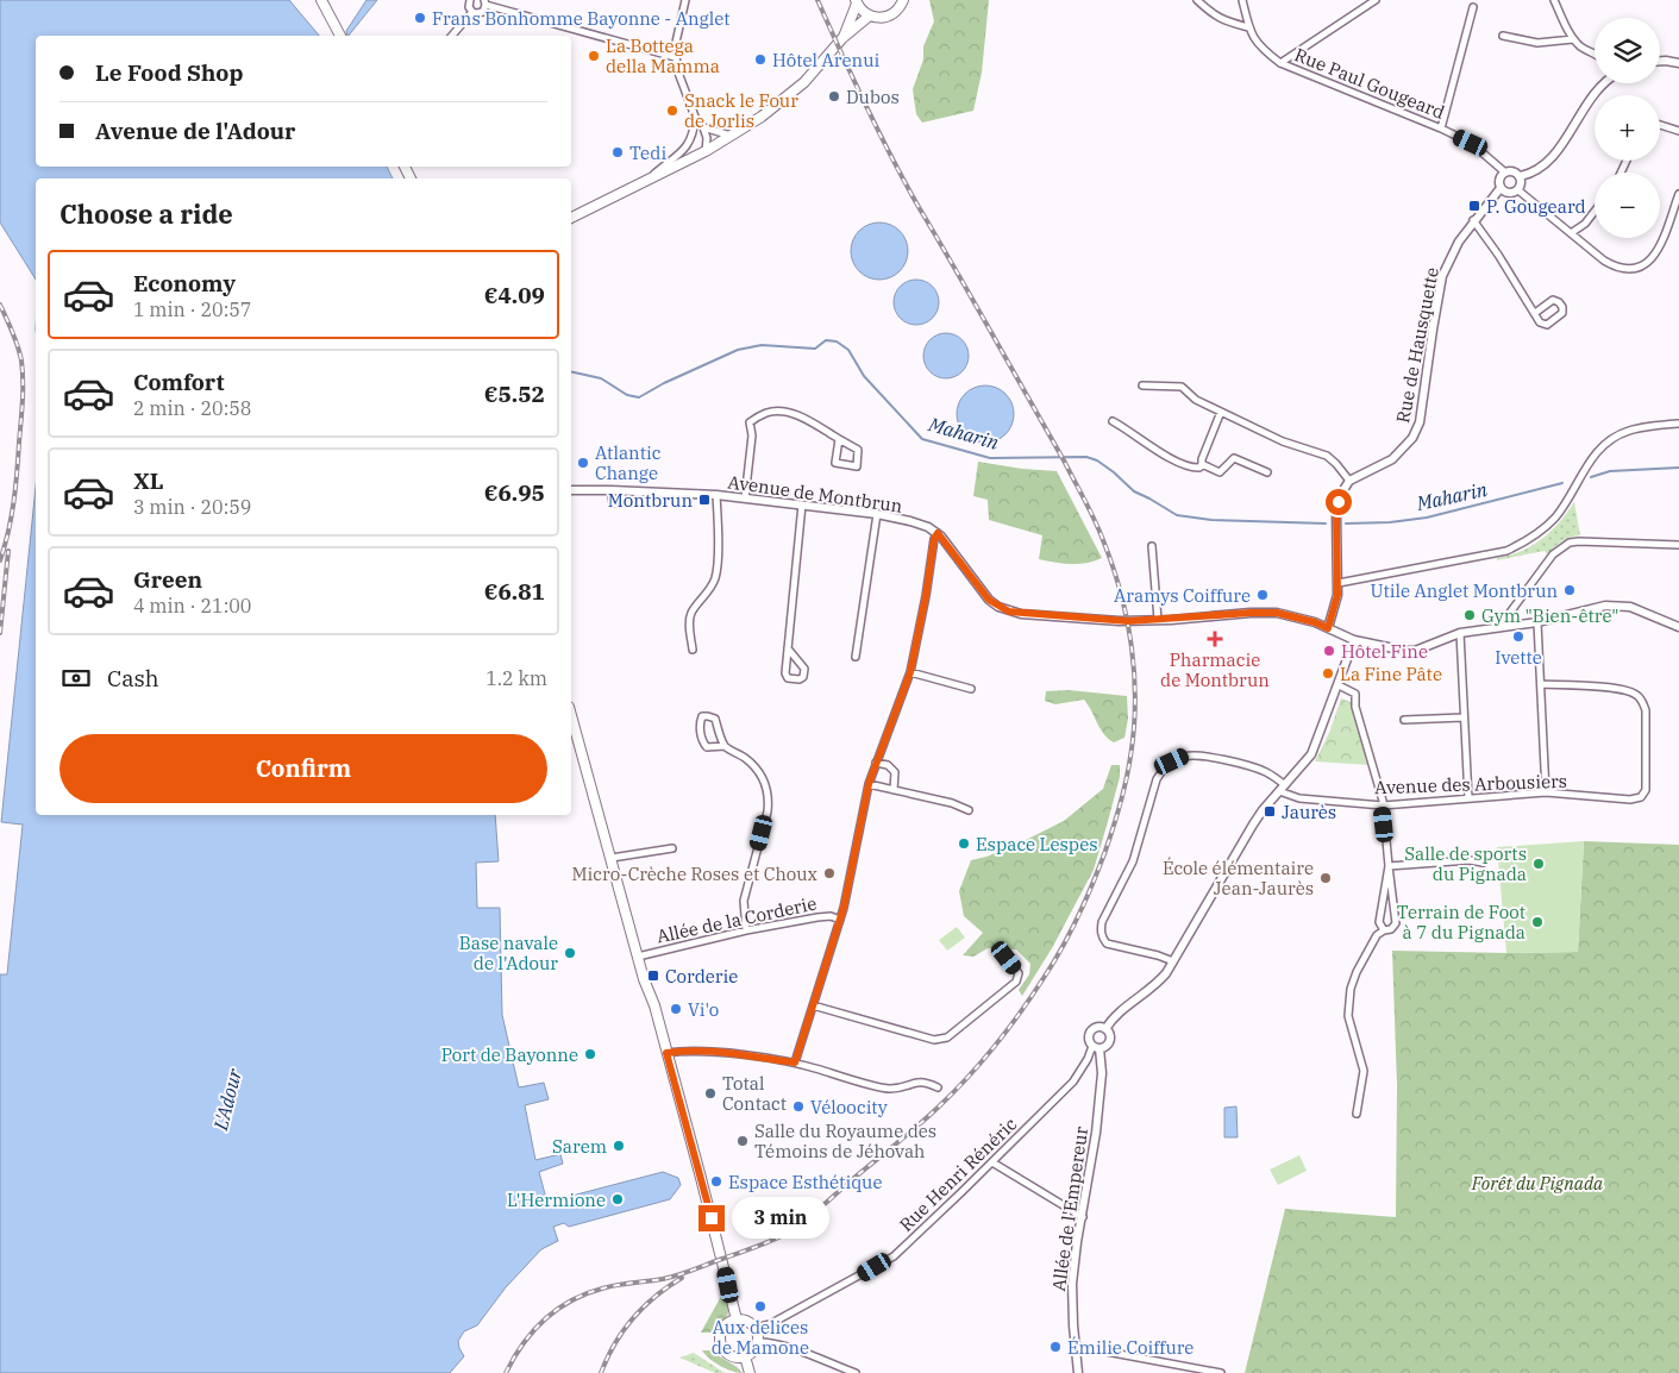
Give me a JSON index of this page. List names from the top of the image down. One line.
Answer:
{"streets":{"street":["Rue Paul Gougeard","Rue de Hausquette","Avenue de Montbrun","Avenue des Arbousiers","Allée de la Corderie","Rue Henri Rénéric","Allée de l'Empereur"]},"crossings":[["Rue Paul Gougeard","Rue de Hausquette"],["Rue Henri Rénéric","Allée de l'Empereur"]],"water":["Maharin","L'Adour"],"parks":["Forêt du Pignada"],"places":{"other":["Frans Bonhomme Bayonne - Anglet","La Bottega della Mamma","Hôtel Arenui","Dubos","Snack le Four de Jorlis","Tedi","Atlantic Change","Utile Anglet Montbrun","Aramys Coiffure","Gym \"Bien-être\"","Ivette","Hôtel Fine","La Fine Pâte","Espace Lespes","Salle de sports du Pignada","Micro-Crèche Roses et Choux","École élémentaire Jean-Jaurès","Terrain de Foot à 7 du Pignada","Base navale de l'Adour","Vi'o","Port de Bayonne","Total Contact","Véloocity","Salle du Royaume des Témoins de Jéhovah","Sarem","Espace Esthétique","L'Hermione","Aux delices de Mamone","Émilie Coiffure"],"transit":["P. Gougeard","Montbrun","Jaurès","Corderie"],"health":["Pharmacie de Montbrun"]},"page":{"map_buttons":["+","−"],"banner":["Le Food Shop","Avenue de l'Adour"],"heading":"Choose a ride","list":[{"name":"Economy","note":"1 min · 20:57","value":"€4.09"},{"name":"Comfort","note":"2 min · 20:58","value":"€5.52"},{"name":"XL","note":"3 min · 20:59","value":"€6.95"},{"name":"Green","note":"4 min · 21:00","value":"€6.81"}],"pay":["Cash","1.2 km"],"buttons":"Confirm","bubble":"3 min"}}
